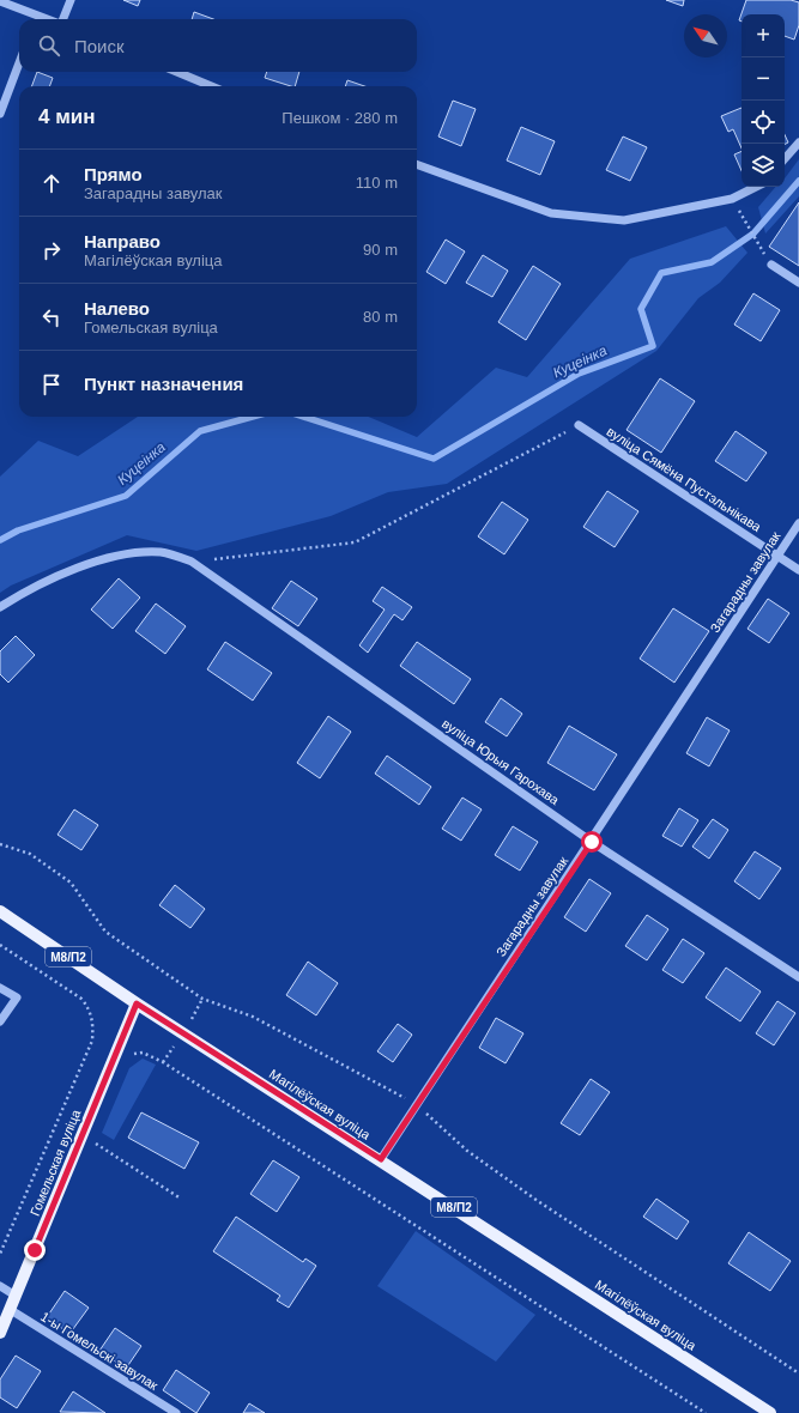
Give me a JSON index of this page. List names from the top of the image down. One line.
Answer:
{"streets":{"main road":["М8/П2","Магілёўская вуліца","Гомельская вуліца"],"street":["вуліца Сямёна Пустэльнікава","Загарадны завулак","вуліца Юрыя Гарохава","1-ы Гомельскі завулак"]},"crossings":[["вуліца Сямёна Пустэльнікава","Загарадны завулак"],["Загарадны завулак","вуліца Юрыя Гарохава"],["Загарадны завулак","Магілёўская вуліца"],["Магілёўская вуліца","Гомельская вуліца"],["Гомельская вуліца","1-ы Гомельскі завулак"]],"water":["Куцеінка"],"north":"top left","page":{"map_buttons":["+","−"],"search":"Поиск","heading":["4 мин","Пешком · 280 m"],"list":[["Прямо","Загарадны завулак","110 m"],["Направо","Магілёўская вуліца","90 m"],["Налево","Гомельская вуліца","80 m"],"Пункт назначения"]}}
